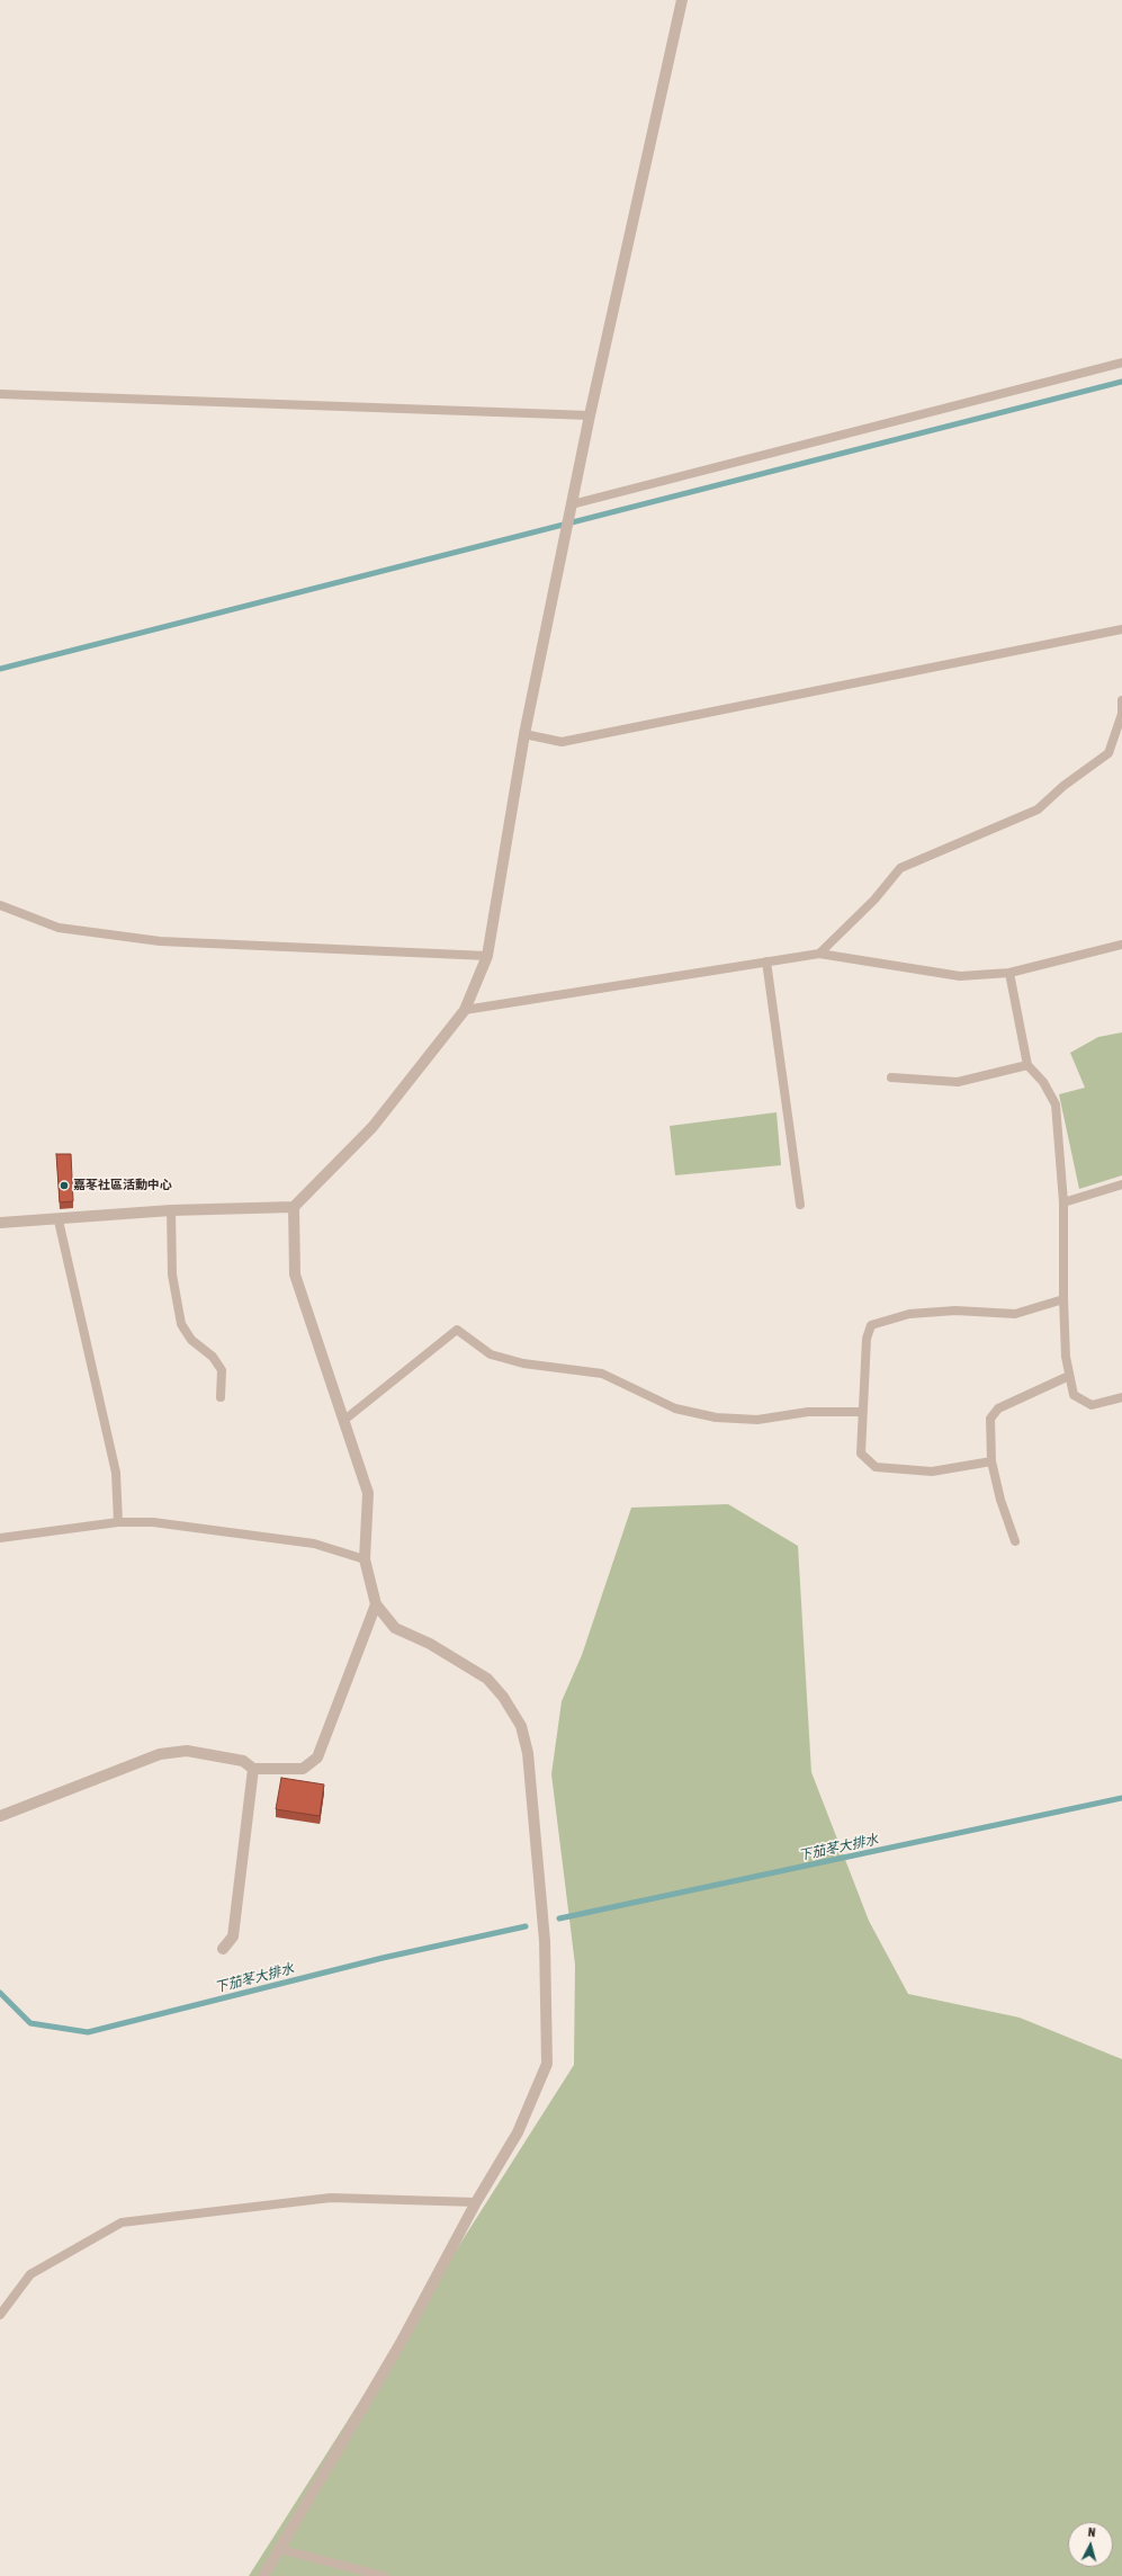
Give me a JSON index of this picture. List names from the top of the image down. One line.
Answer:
{"water":["下茄苳大排水"],"places":["嘉苳社區活動中心"],"north":"top"}
